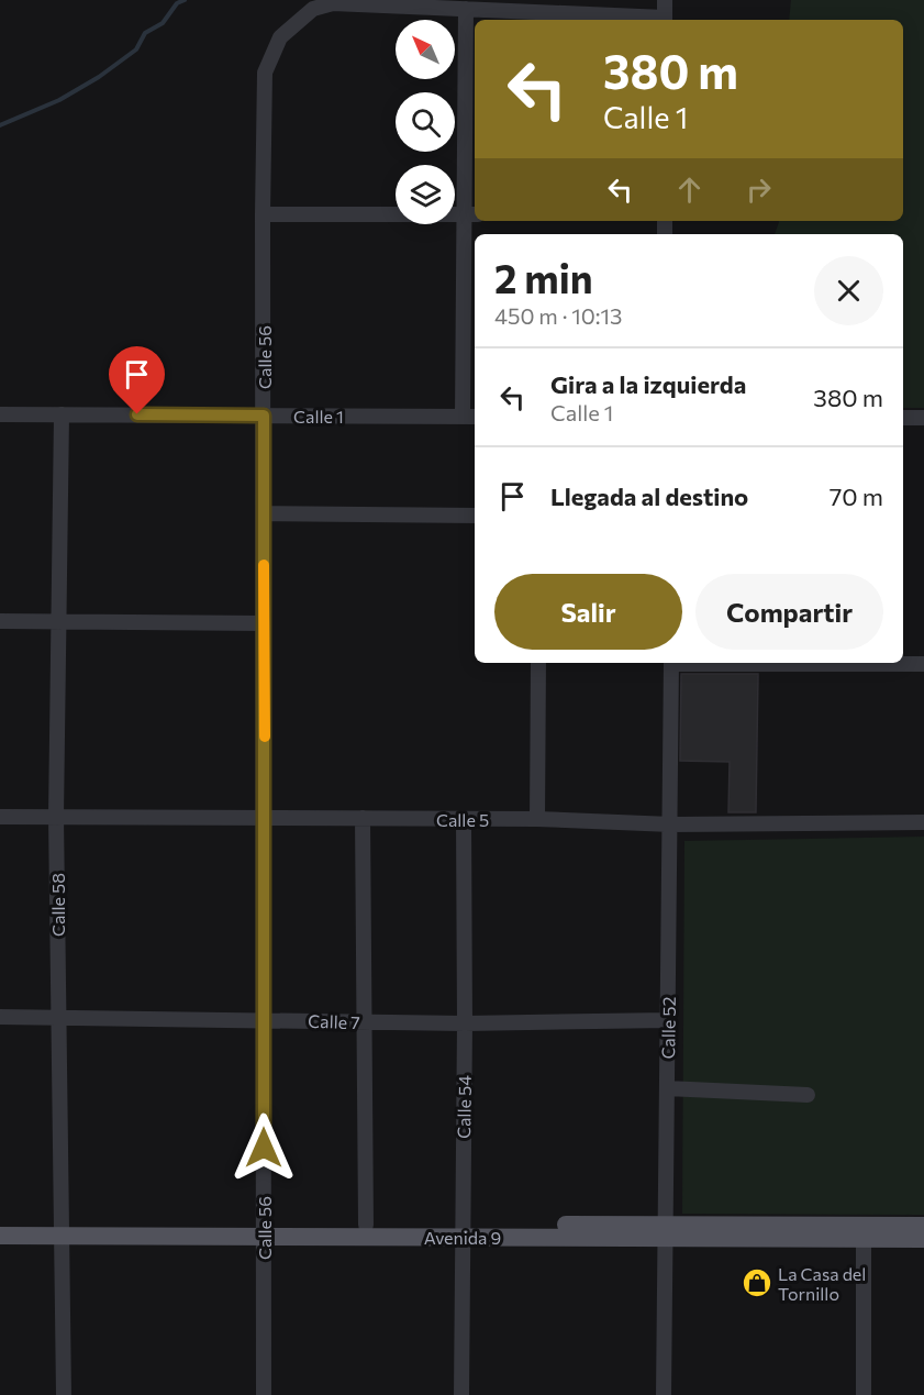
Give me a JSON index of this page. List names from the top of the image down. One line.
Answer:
{"streets":{"main road":["Avenida 9"],"street":["Calle 56","Calle 1","Calle 5","Calle 58","Calle 7","Calle 52","Calle 54"]},"crossings":[["Calle 56","Calle 1"],["Calle 56","Calle 5"],["Calle 56","Calle 7"],["Calle 56","Avenida 9"],["Calle 1","Calle 58"],["Calle 5","Calle 58"],["Calle 5","Calle 52"],["Calle 5","Calle 54"],["Calle 58","Calle 7"],["Calle 58","Avenida 9"],["Calle 7","Calle 52"],["Calle 7","Calle 54"],["Calle 52","Avenida 9"],["Calle 54","Avenida 9"]],"places":{"shop":["La Casa del Tornillo"]},"north":"top left","page":{"turn":["380 m","Calle 1"],"heading":["2 min","450 m · 10:13"],"list":[{"name":"Gira a la izquierda","note":"Calle 1","value":"380 m"},{"name":"Llegada al destino","value":"70 m"}],"buttons":["Salir","Compartir"]}}
